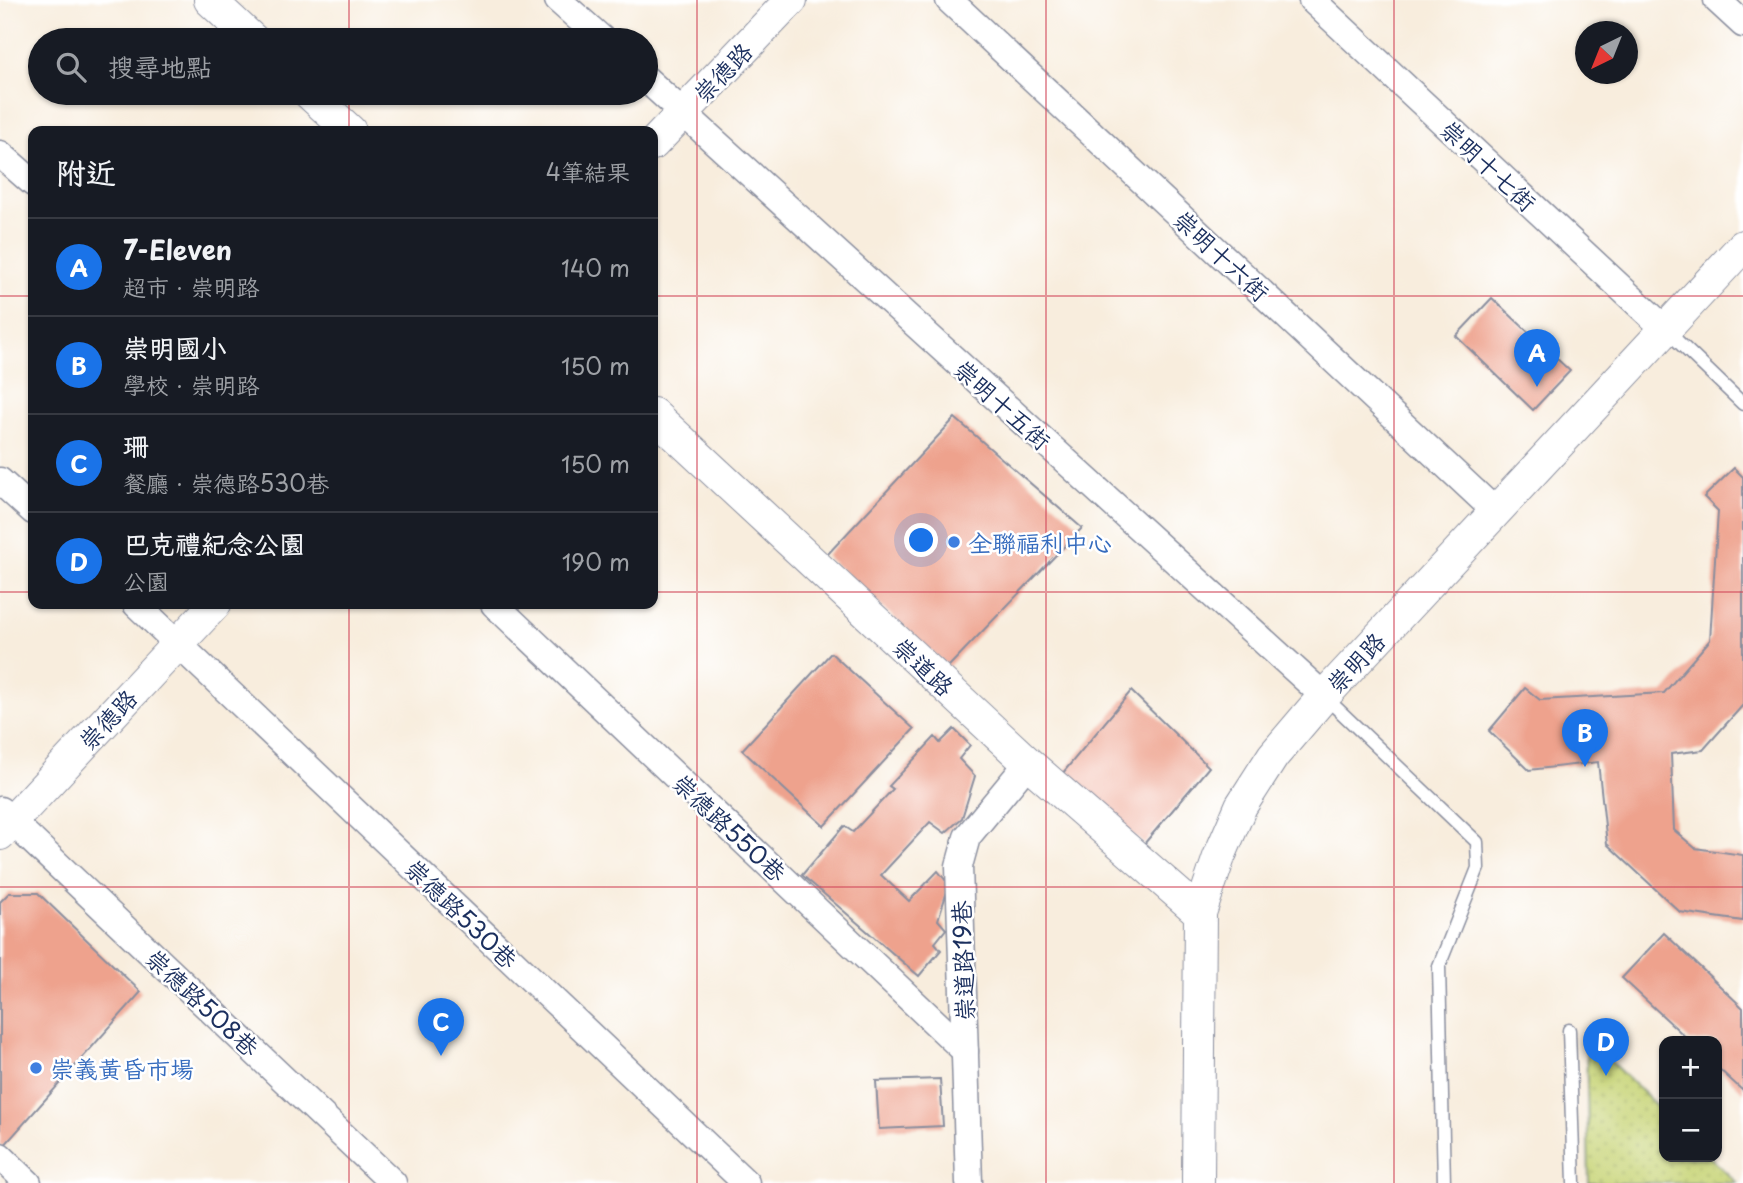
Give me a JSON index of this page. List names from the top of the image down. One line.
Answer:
{"streets":{"street":["崇德路","崇明十七街","崇明十六街","崇明十五街","崇明路","崇道路","崇德路550巷","崇德路530巷","崇道路19巷","崇德路508巷"]},"crossings":[["崇德路","崇明十五街"],["崇德路","崇德路530巷"],["崇德路","崇德路508巷"],["崇明十七街","崇明路"],["崇明十六街","崇明路"],["崇明十五街","崇明路"],["崇明路","崇道路"],["崇道路","崇道路19巷"],["崇德路550巷","崇道路19巷"]],"places":["全聯福利中心","崇義黃昏市場"],"north":"bottom left","page":{"search":"搜尋地點","heading":["附近","4筆結果"],"list":[{"mark":"A","name":"7-Eleven","note":"超市 · 崇明路","value":"140 m"},{"mark":"B","name":"崇明國小","note":"學校 · 崇明路","value":"150 m"},{"mark":"C","name":"珊","note":"餐廳 · 崇德路530巷","value":"150 m"},{"mark":"D","name":"巴克禮紀念公園","note":"公園","value":"190 m"}],"pins":["A","B","C","D"],"map_buttons":["+","−"]}}
